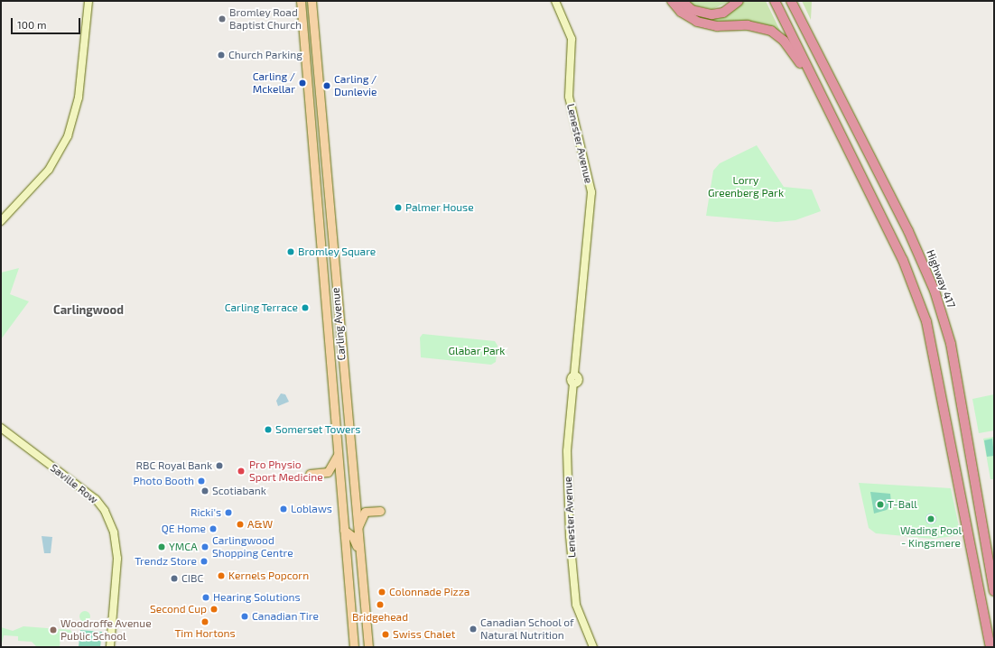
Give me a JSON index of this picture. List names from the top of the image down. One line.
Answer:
{"streets":{"highway":["Highway 417"],"main road":["Carling Avenue"],"street":["Lenester Avenue","Saville Row"]},"districts":["Carlingwood"],"parks":["Lorry Greenberg Park","Glabar Park"],"places":["Bromley Road Baptist Church","Church Parking","Carling / Mckellar","Carling / Dunlevie","Palmer House","Bromley Square","Carling Terrace","Somerset Towers","RBC Royal Bank","Pro Physio Sport Medicine","Photo Booth","Scotiabank","T-Ball","Loblaws","Ricki's","Wading Pool - Kingsmere","A&W","QE Home","YMCA","Carlingwood Shopping Centre","Trendz Store","Kernels Popcorn","CIBC","Colonnade Pizza","Hearing Solutions","Bridgehead","Second Cup","Canadian Tire","Tim Hortons","Canadian School of Natural Nutrition","Woodroffe Avenue Public School","Swiss Chalet"],"scale_bar":"100 m"}
